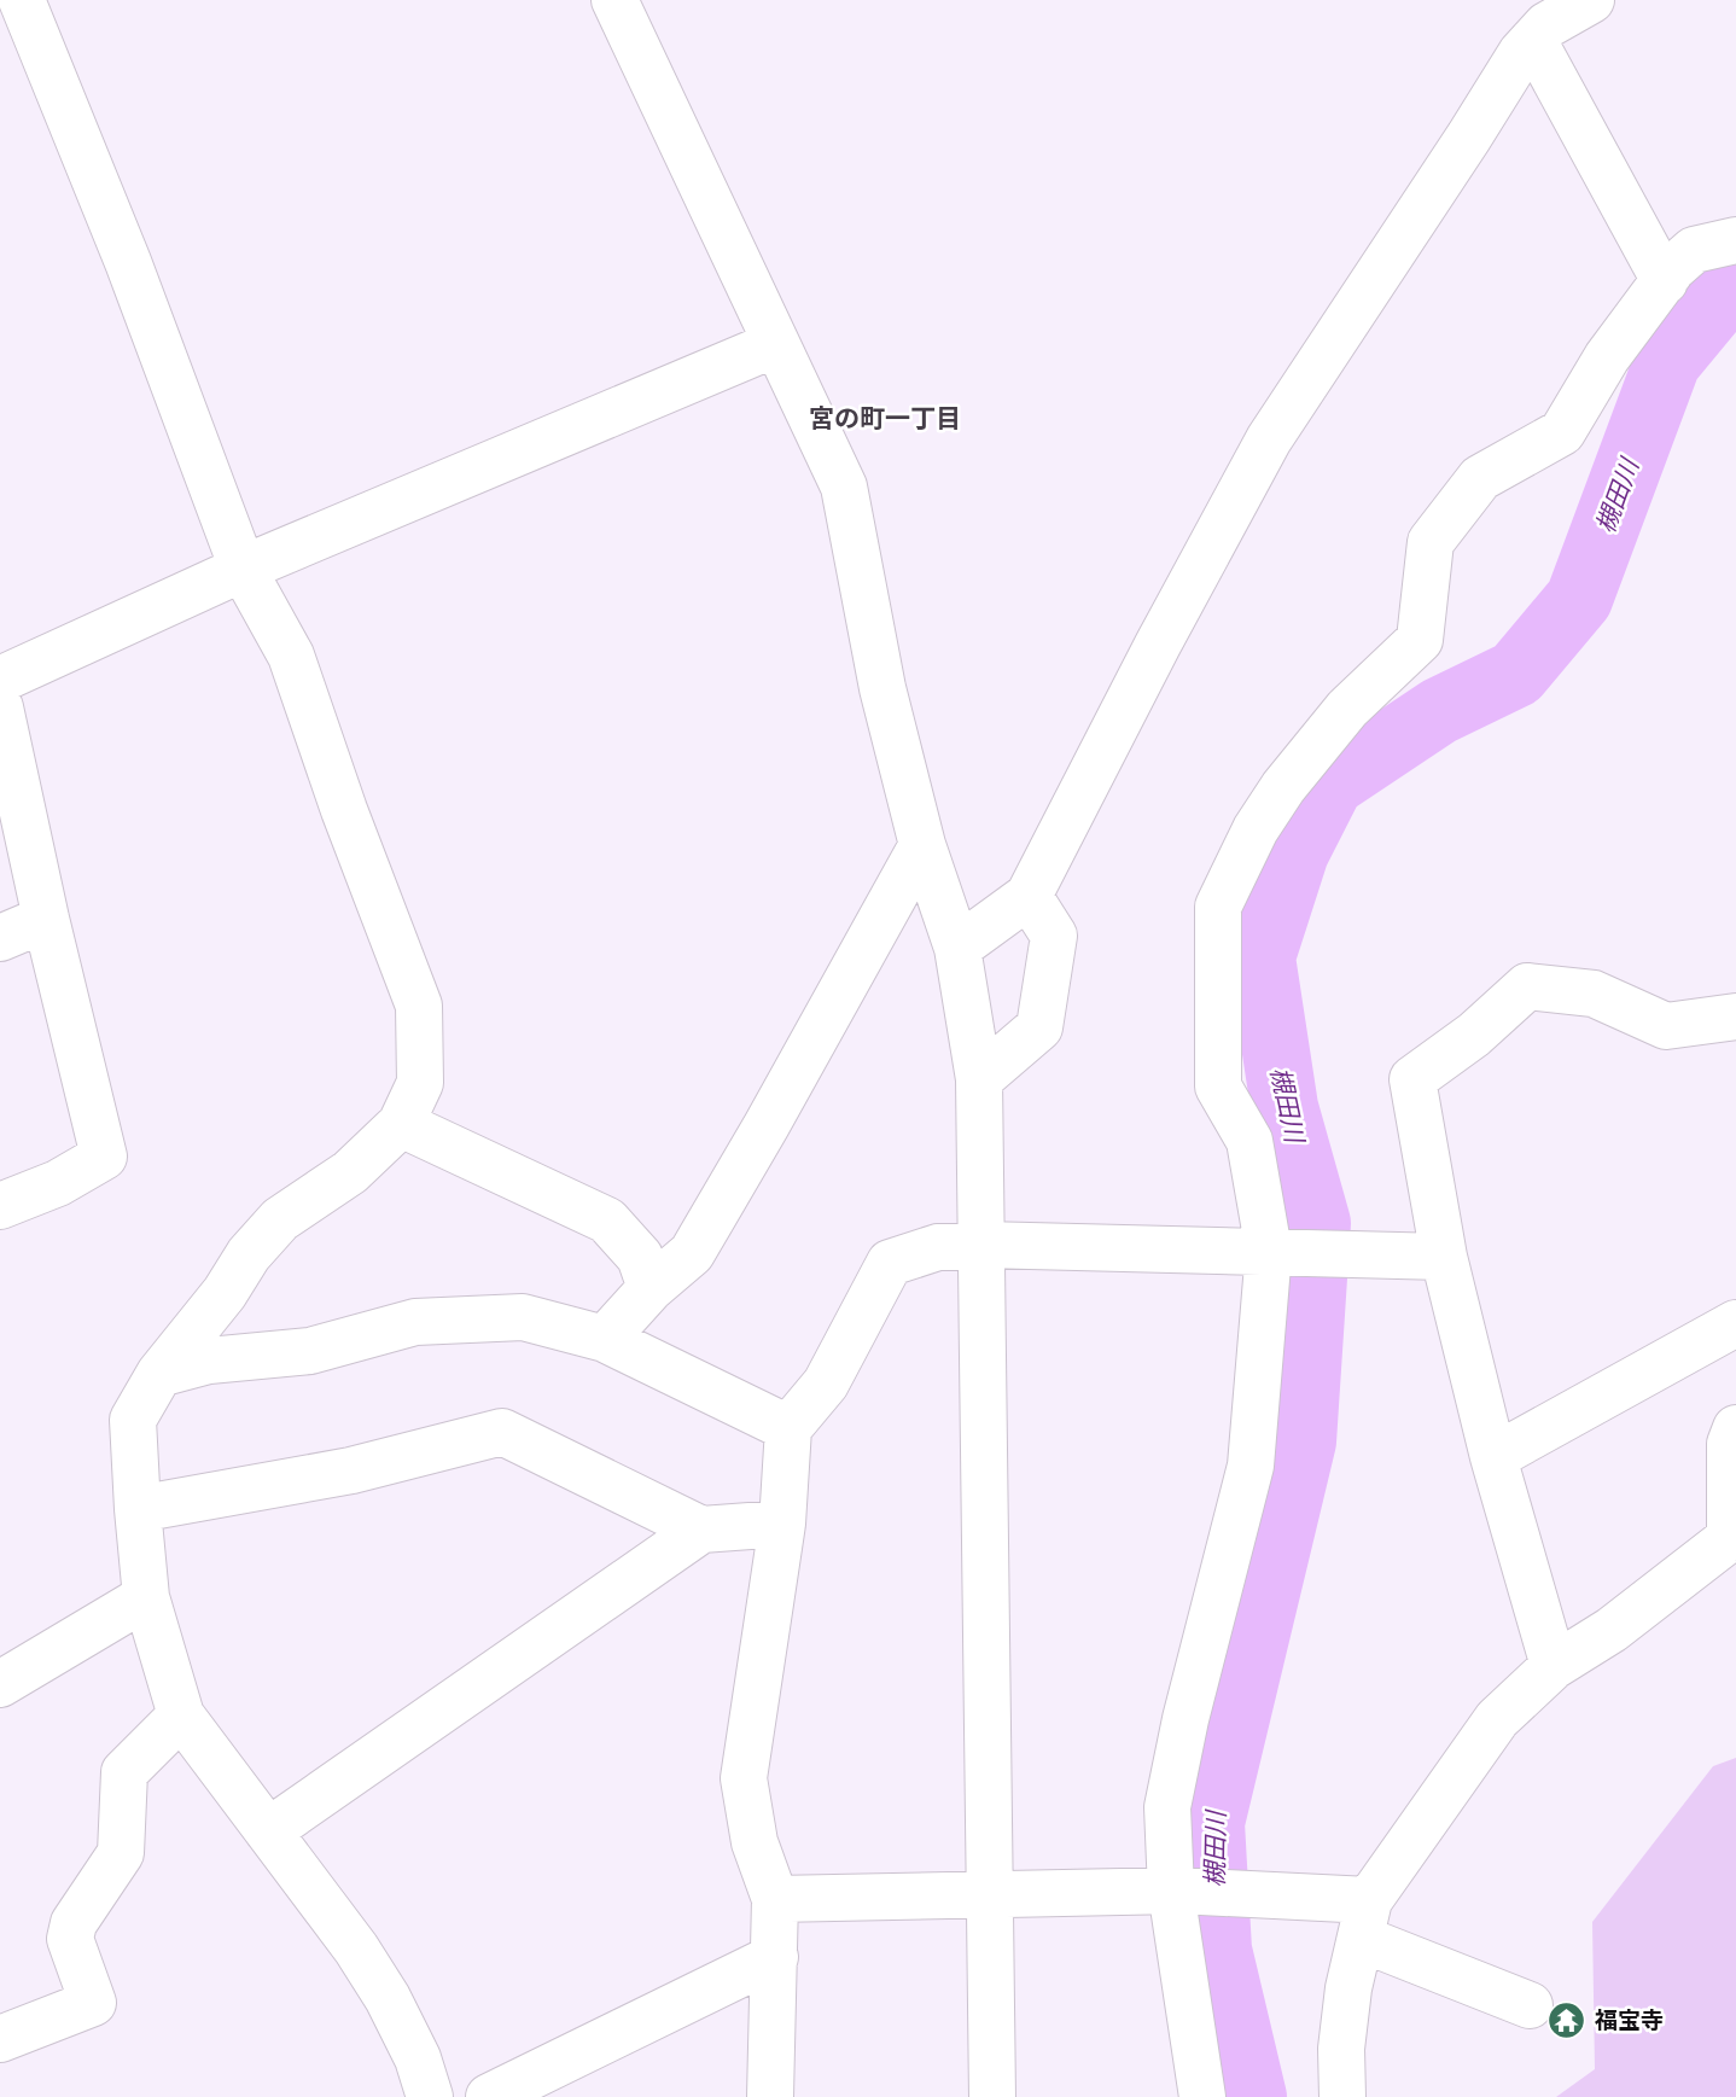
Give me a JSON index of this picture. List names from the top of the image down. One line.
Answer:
{"districts":["宮の町一丁目"],"water":["槻田川"],"places":{"temple":["福宝寺"]}}
